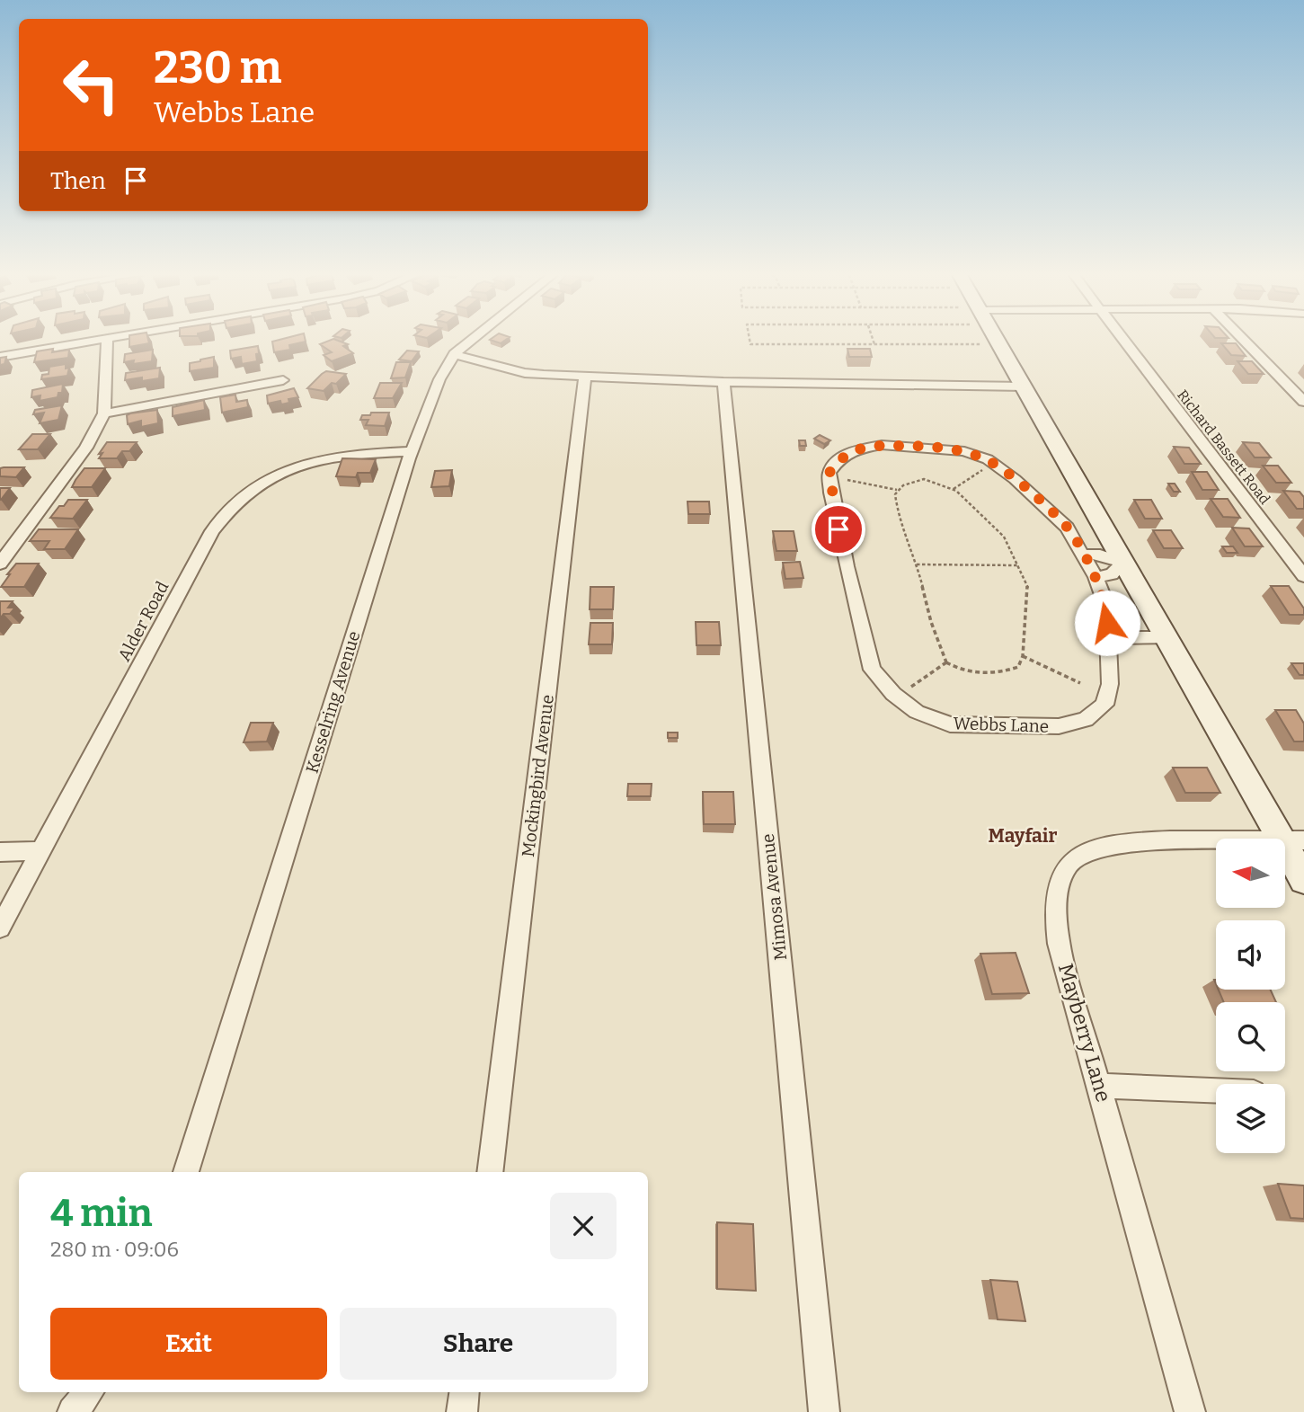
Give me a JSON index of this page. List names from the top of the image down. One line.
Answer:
{"streets":{"street":["Richard Bassett Road","Alder Road","Kesselring Avenue","Webbs Lane","Mockingbird Avenue","Mimosa Avenue","Mayberry Lane"]},"crossings":[["Alder Road","Kesselring Avenue"]],"districts":["Mayfair"],"north":"left","page":{"turn":["230 m","Webbs Lane"],"then":"Then","heading":["4 min","280 m · 09:06"],"buttons":["Exit","Share"]}}
